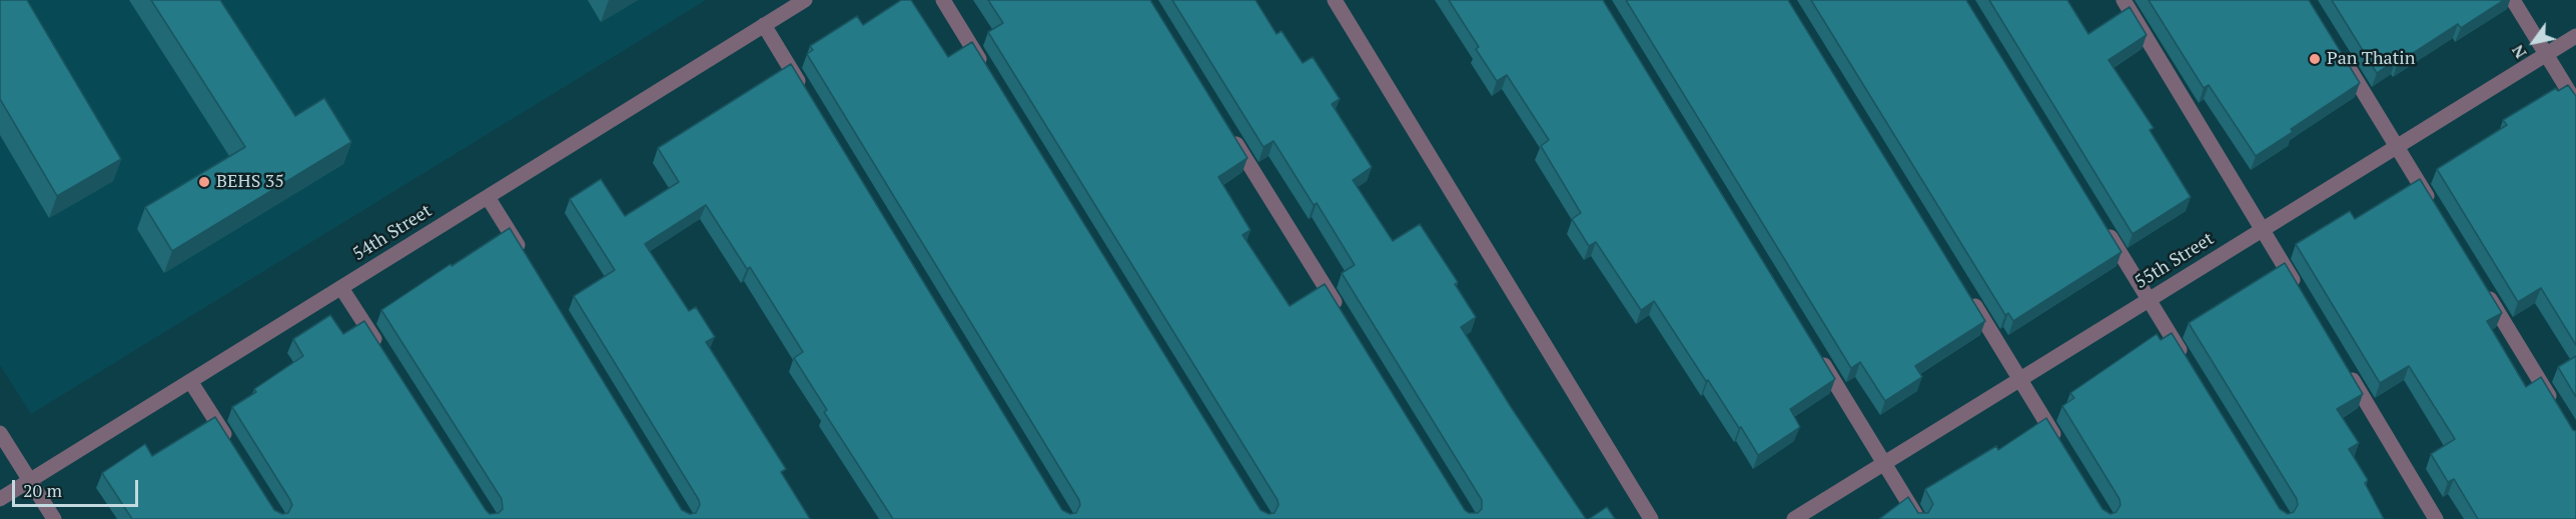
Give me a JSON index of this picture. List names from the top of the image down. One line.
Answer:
{"streets":{"street":["54th Street","55th Street"]},"places":["Pan Thatin","BEHS 35"],"scale_bar":"20 m","north":"bottom left"}
